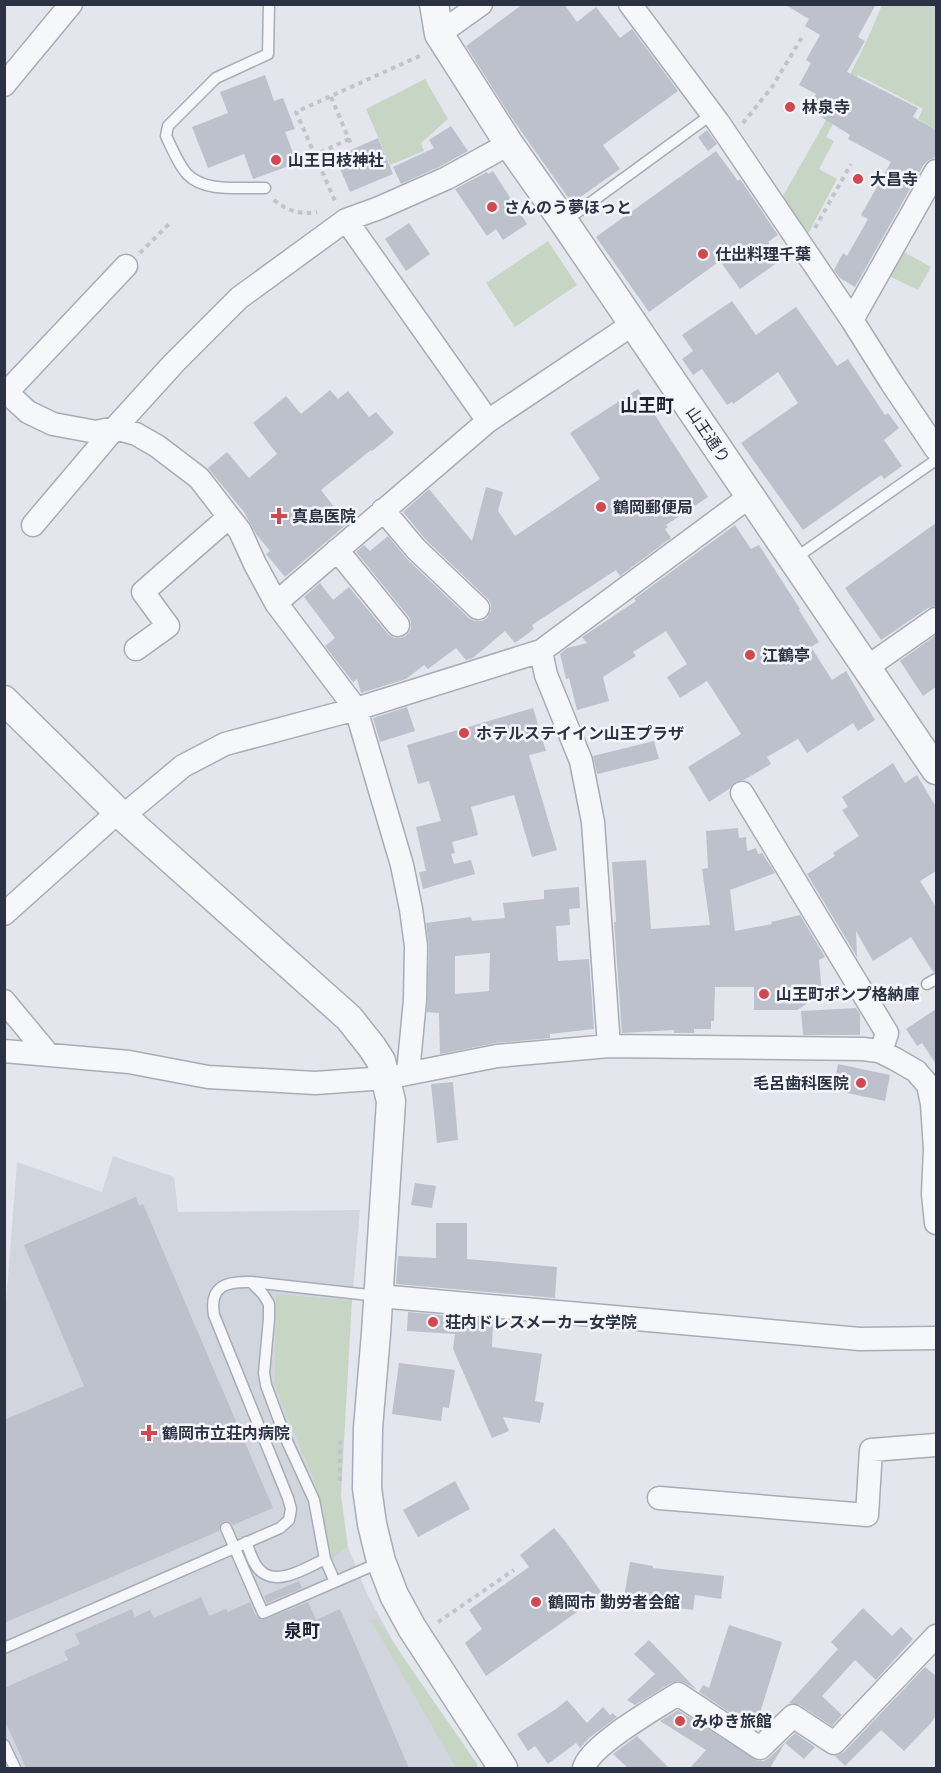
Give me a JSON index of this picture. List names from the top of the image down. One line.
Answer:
{"streets":{"street":["山王通り"]},"districts":["山王町","泉町"],"places":{"other":["林泉寺","山王日枝神社","大昌寺","さんのう夢ほっと","仕出料理千葉","鶴岡郵便局","江鶴亭","ホテルステイイン山王プラザ","山王町ポンプ格納庫","毛呂歯科医院","荘内ドレスメーカー女学院","鶴岡市 勤労者会館","みゆき旅館"],"health":["真島医院","鶴岡市立荘内病院"]}}
